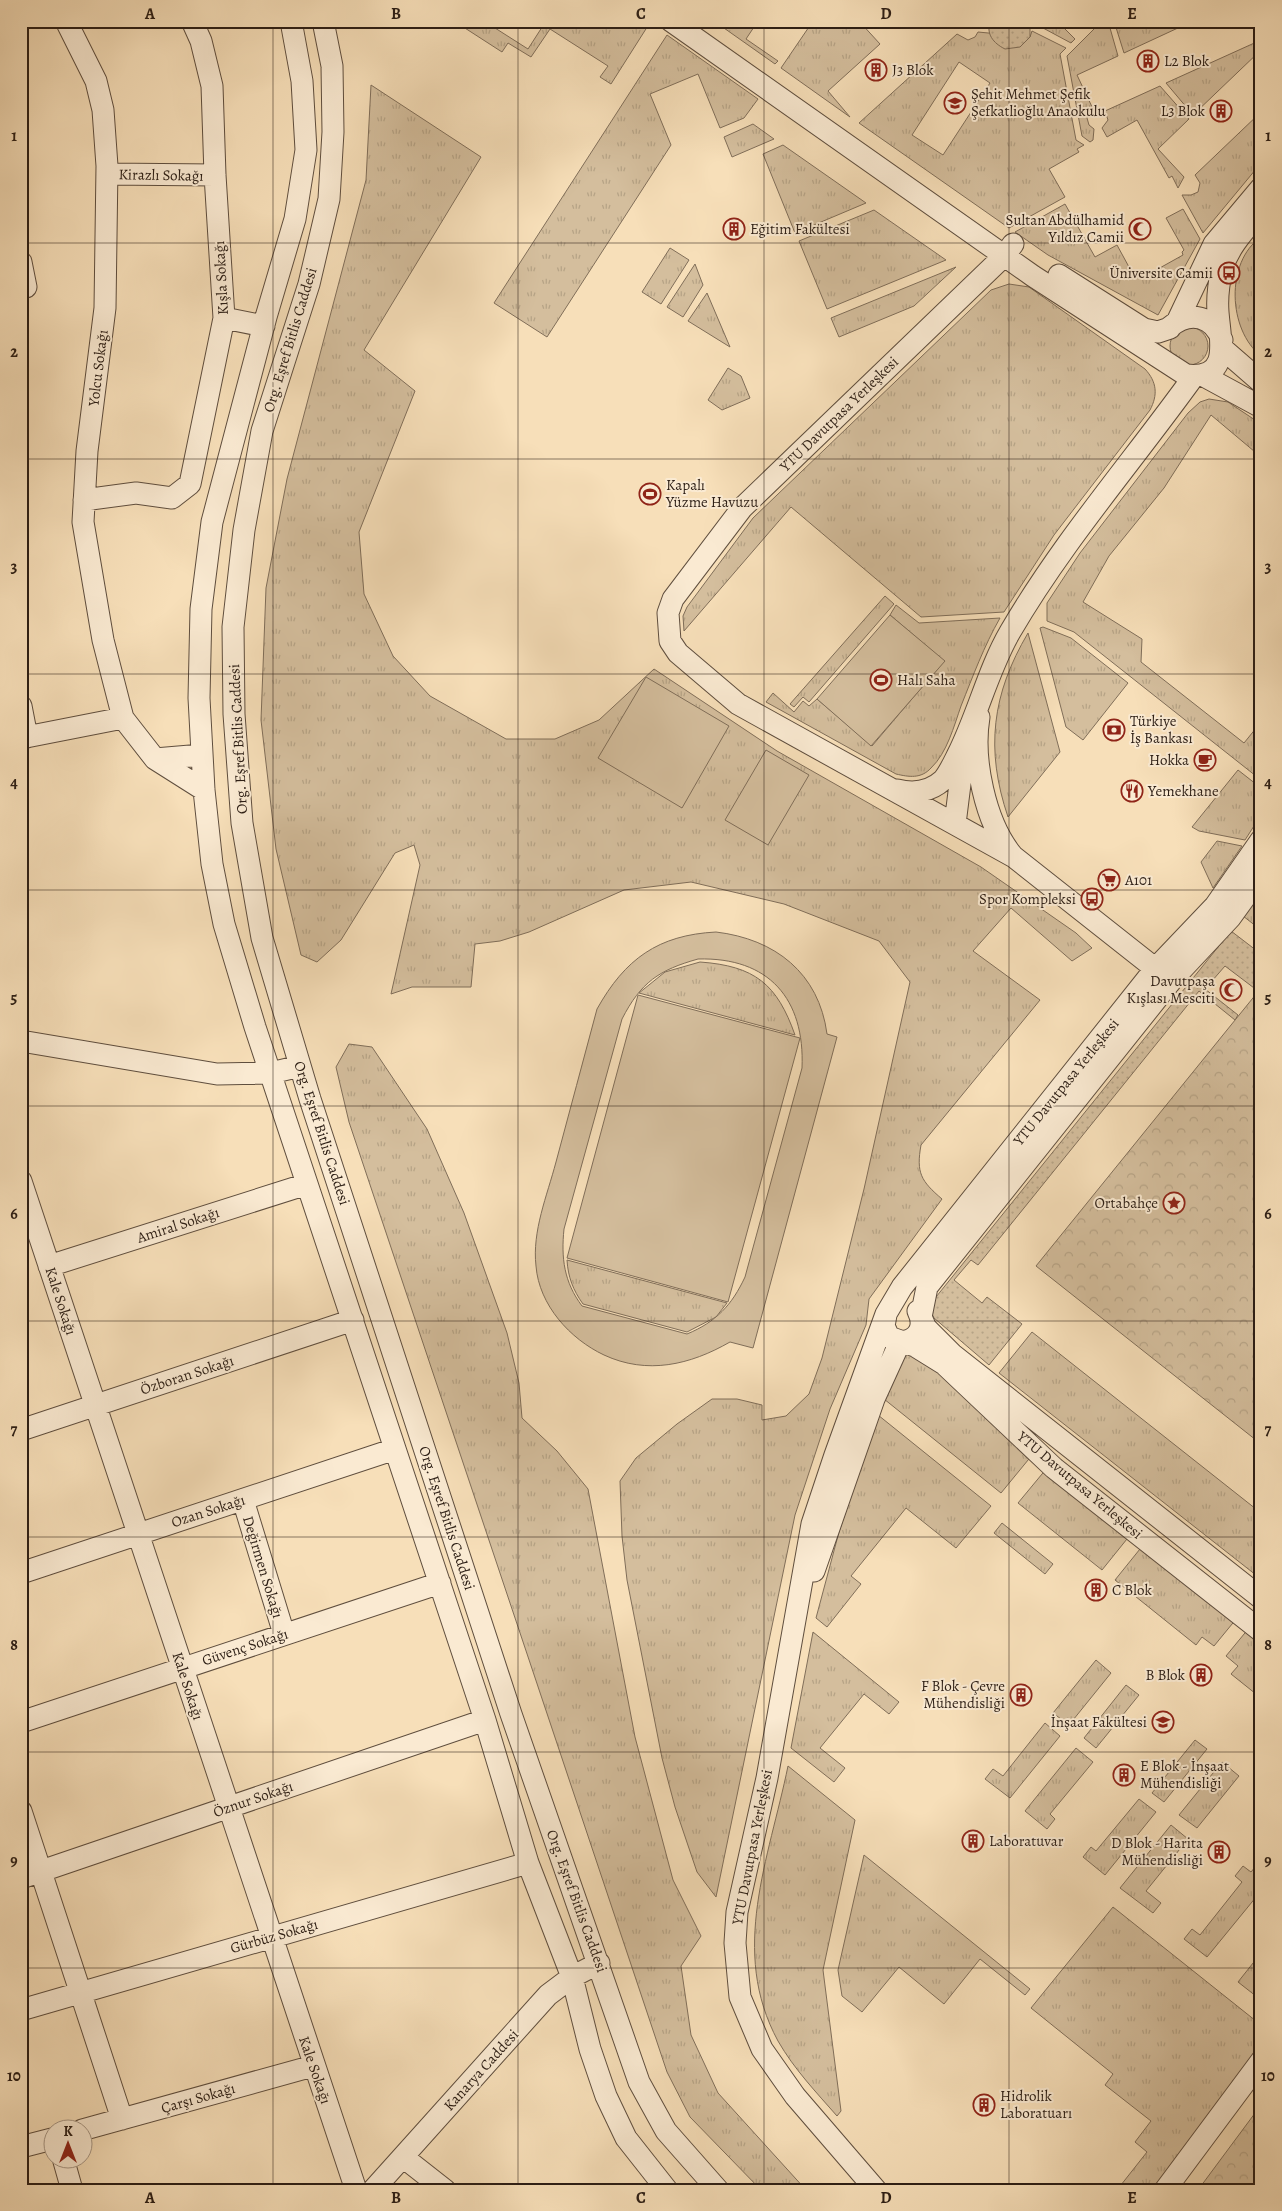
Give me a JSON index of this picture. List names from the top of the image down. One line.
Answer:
{"streets":{"street":["Kirazlı Sokağı","Kışla Sokağı","Org. Eşref Bitlis Caddesi","Yolcu Sokağı","YTU Davutpasa Yerleşkesi","Amiral Sokağı","Kale Sokağı","Özboran Sokağı","Ozan Sokağı","Değirmen Sokağı","Güvenç Sokağı","Öznur Sokağı","Gürbüz Sokağı","Kanarya Caddesi","Çarşı Sokağı"]},"crossings":[["Kirazlı Sokağı","Kışla Sokağı"],["Kirazlı Sokağı","Yolcu Sokağı"],["Kışla Sokağı","Yolcu Sokağı"],["Org. Eşref Bitlis Caddesi","Amiral Sokağı"],["Org. Eşref Bitlis Caddesi","Özboran Sokağı"],["Org. Eşref Bitlis Caddesi","Ozan Sokağı"],["Org. Eşref Bitlis Caddesi","Güvenç Sokağı"],["Org. Eşref Bitlis Caddesi","Öznur Sokağı"],["Org. Eşref Bitlis Caddesi","Gürbüz Sokağı"],["Org. Eşref Bitlis Caddesi","Kanarya Caddesi"],["Amiral Sokağı","Kale Sokağı"],["Kale Sokağı","Özboran Sokağı"],["Kale Sokağı","Ozan Sokağı"],["Kale Sokağı","Güvenç Sokağı"],["Kale Sokağı","Öznur Sokağı"],["Kale Sokağı","Gürbüz Sokağı"],["Kale Sokağı","Çarşı Sokağı"],["Ozan Sokağı","Değirmen Sokağı"],["Değirmen Sokağı","Güvenç Sokağı"]],"places":{"building":["L2 Blok","J3 Blok","L3 Blok","Eğitim Fakültesi","C Blok","B Blok","F Blok - Çevre Mühendisliği","E Blok - İnşaat Mühendisliği","Laboratuvar","D Blok - Harita Mühendisliği","Hidrolik Laboratuarı"],"school or university":["Şehit Mehmet Şefik Şefkatlioğlu Anaokulu","İnşaat Fakültesi"],"mosque":["Sultan Abdülhamid Yıldız Camii","Davutpaşa Kışlası Mesciti"],"bus stop":["Üniversite Camii","Spor Kompleksi"],"sports":["Kapalı Yüzme Havuzu","Halı Saha"],"bank":["Türkiye İş Bankası"],"cafe":["Hokka"],"restaurant":["Yemekhane"],"supermarket":["A101"],"place":["Ortabahçe"]},"north":"top","grid":{"columns":["A","B","C","D","E"],"rows":["1","2","3","4","5","6","7","8","9","10"]}}
